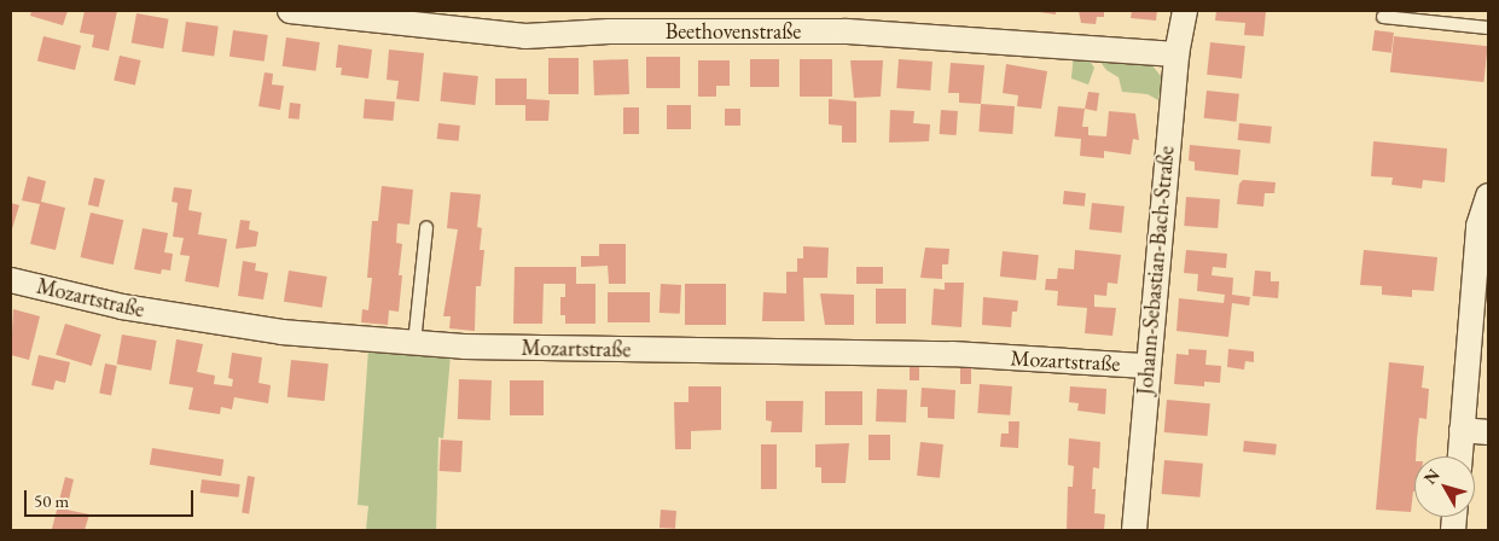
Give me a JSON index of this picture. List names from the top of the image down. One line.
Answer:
{"streets":{"street":["Beethovenstraße","Johann-Sebastian-Bach-Straße","Mozartstraße"]},"crossings":[["Beethovenstraße","Johann-Sebastian-Bach-Straße"],["Johann-Sebastian-Bach-Straße","Mozartstraße"]],"scale_bar":"50 m","north":"top left"}
